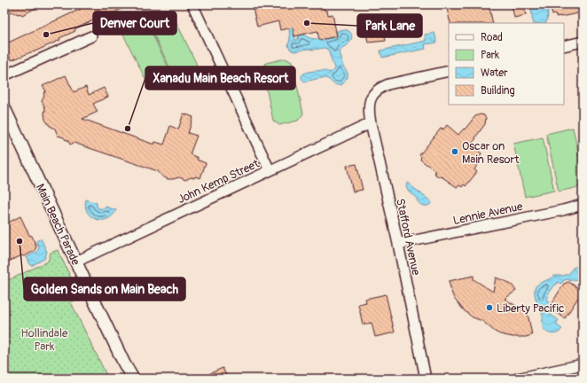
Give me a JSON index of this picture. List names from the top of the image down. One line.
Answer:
{"streets":{"street":["John Kemp Street","Lennie Avenue","Main Beach Parade","Stafford Avenue"]},"crossings":[["John Kemp Street","Main Beach Parade"],["John Kemp Street","Stafford Avenue"],["Lennie Avenue","Stafford Avenue"]],"parks":["Hollindale Park"],"places":["Park Lane","Denver Court","Xanadu Main Beach Resort","Oscar on Main Resort","Golden Sands on Main Beach","Liberty Pacific"],"legend":["Road","Park","Water","Building"]}
